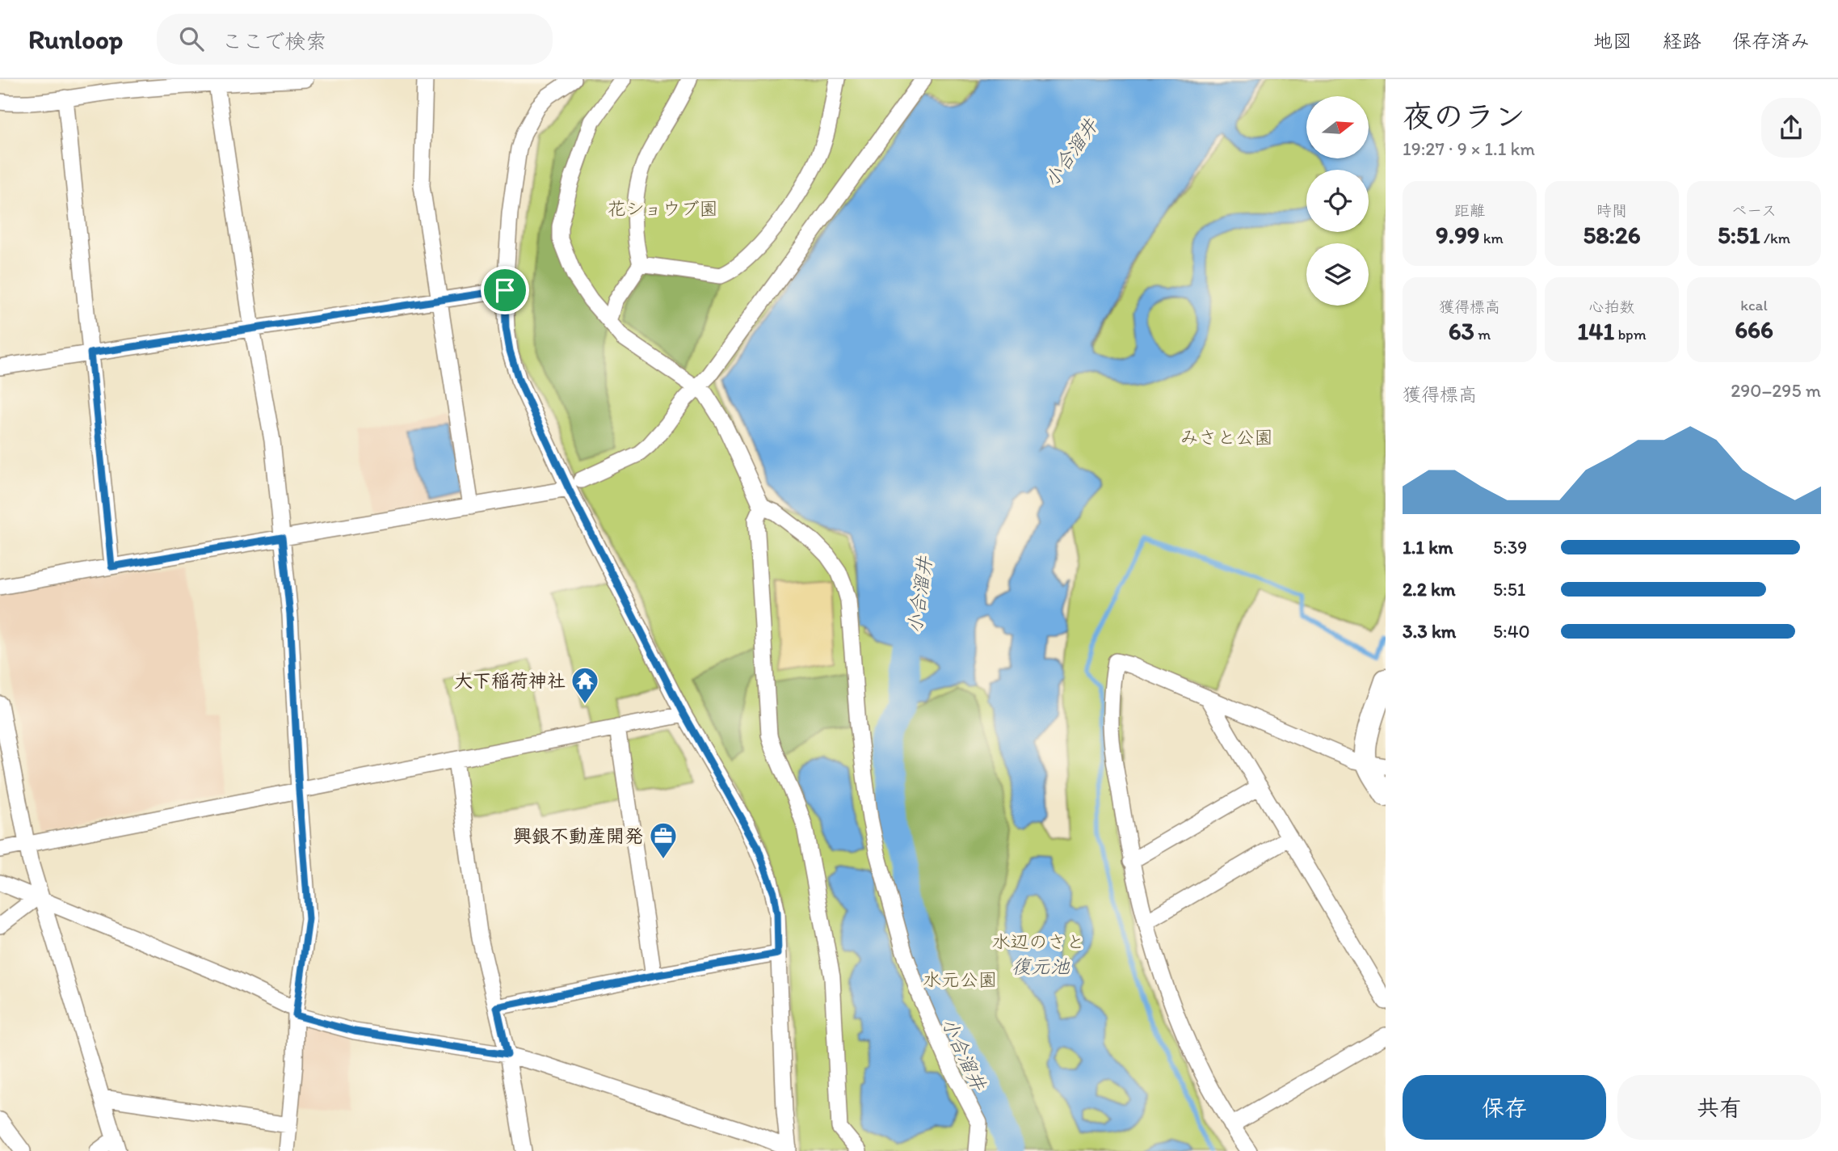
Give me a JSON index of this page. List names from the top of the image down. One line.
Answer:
{"water":["小合溜井","復元池"],"parks":["花ショウブ園","みさと公園","水辺のさと","水元公園"],"places":{"temple":["大下稲荷神社"],"office":["興銀不動産開発"]},"north":"right","page":{"header":"Runloop","search":"ここで検索","nav":["地図","経路","保存済み"],"heading":["夜のラン","19:27 · 9 × 1.1 km"],"stats":[["距離","9.99 km"],["時間","58:26"],["ペース","5:51 /km"],["獲得標高","63 m"],["心拍数","141 bpm"],["kcal","666"]],"chart":["獲得標高","290–295 m"],"list":[{"name":"1.1 km","note":"5:39"},{"name":"2.2 km","note":"5:51"},{"name":"3.3 km","note":"5:40"}],"buttons":["保存","共有"]}}
